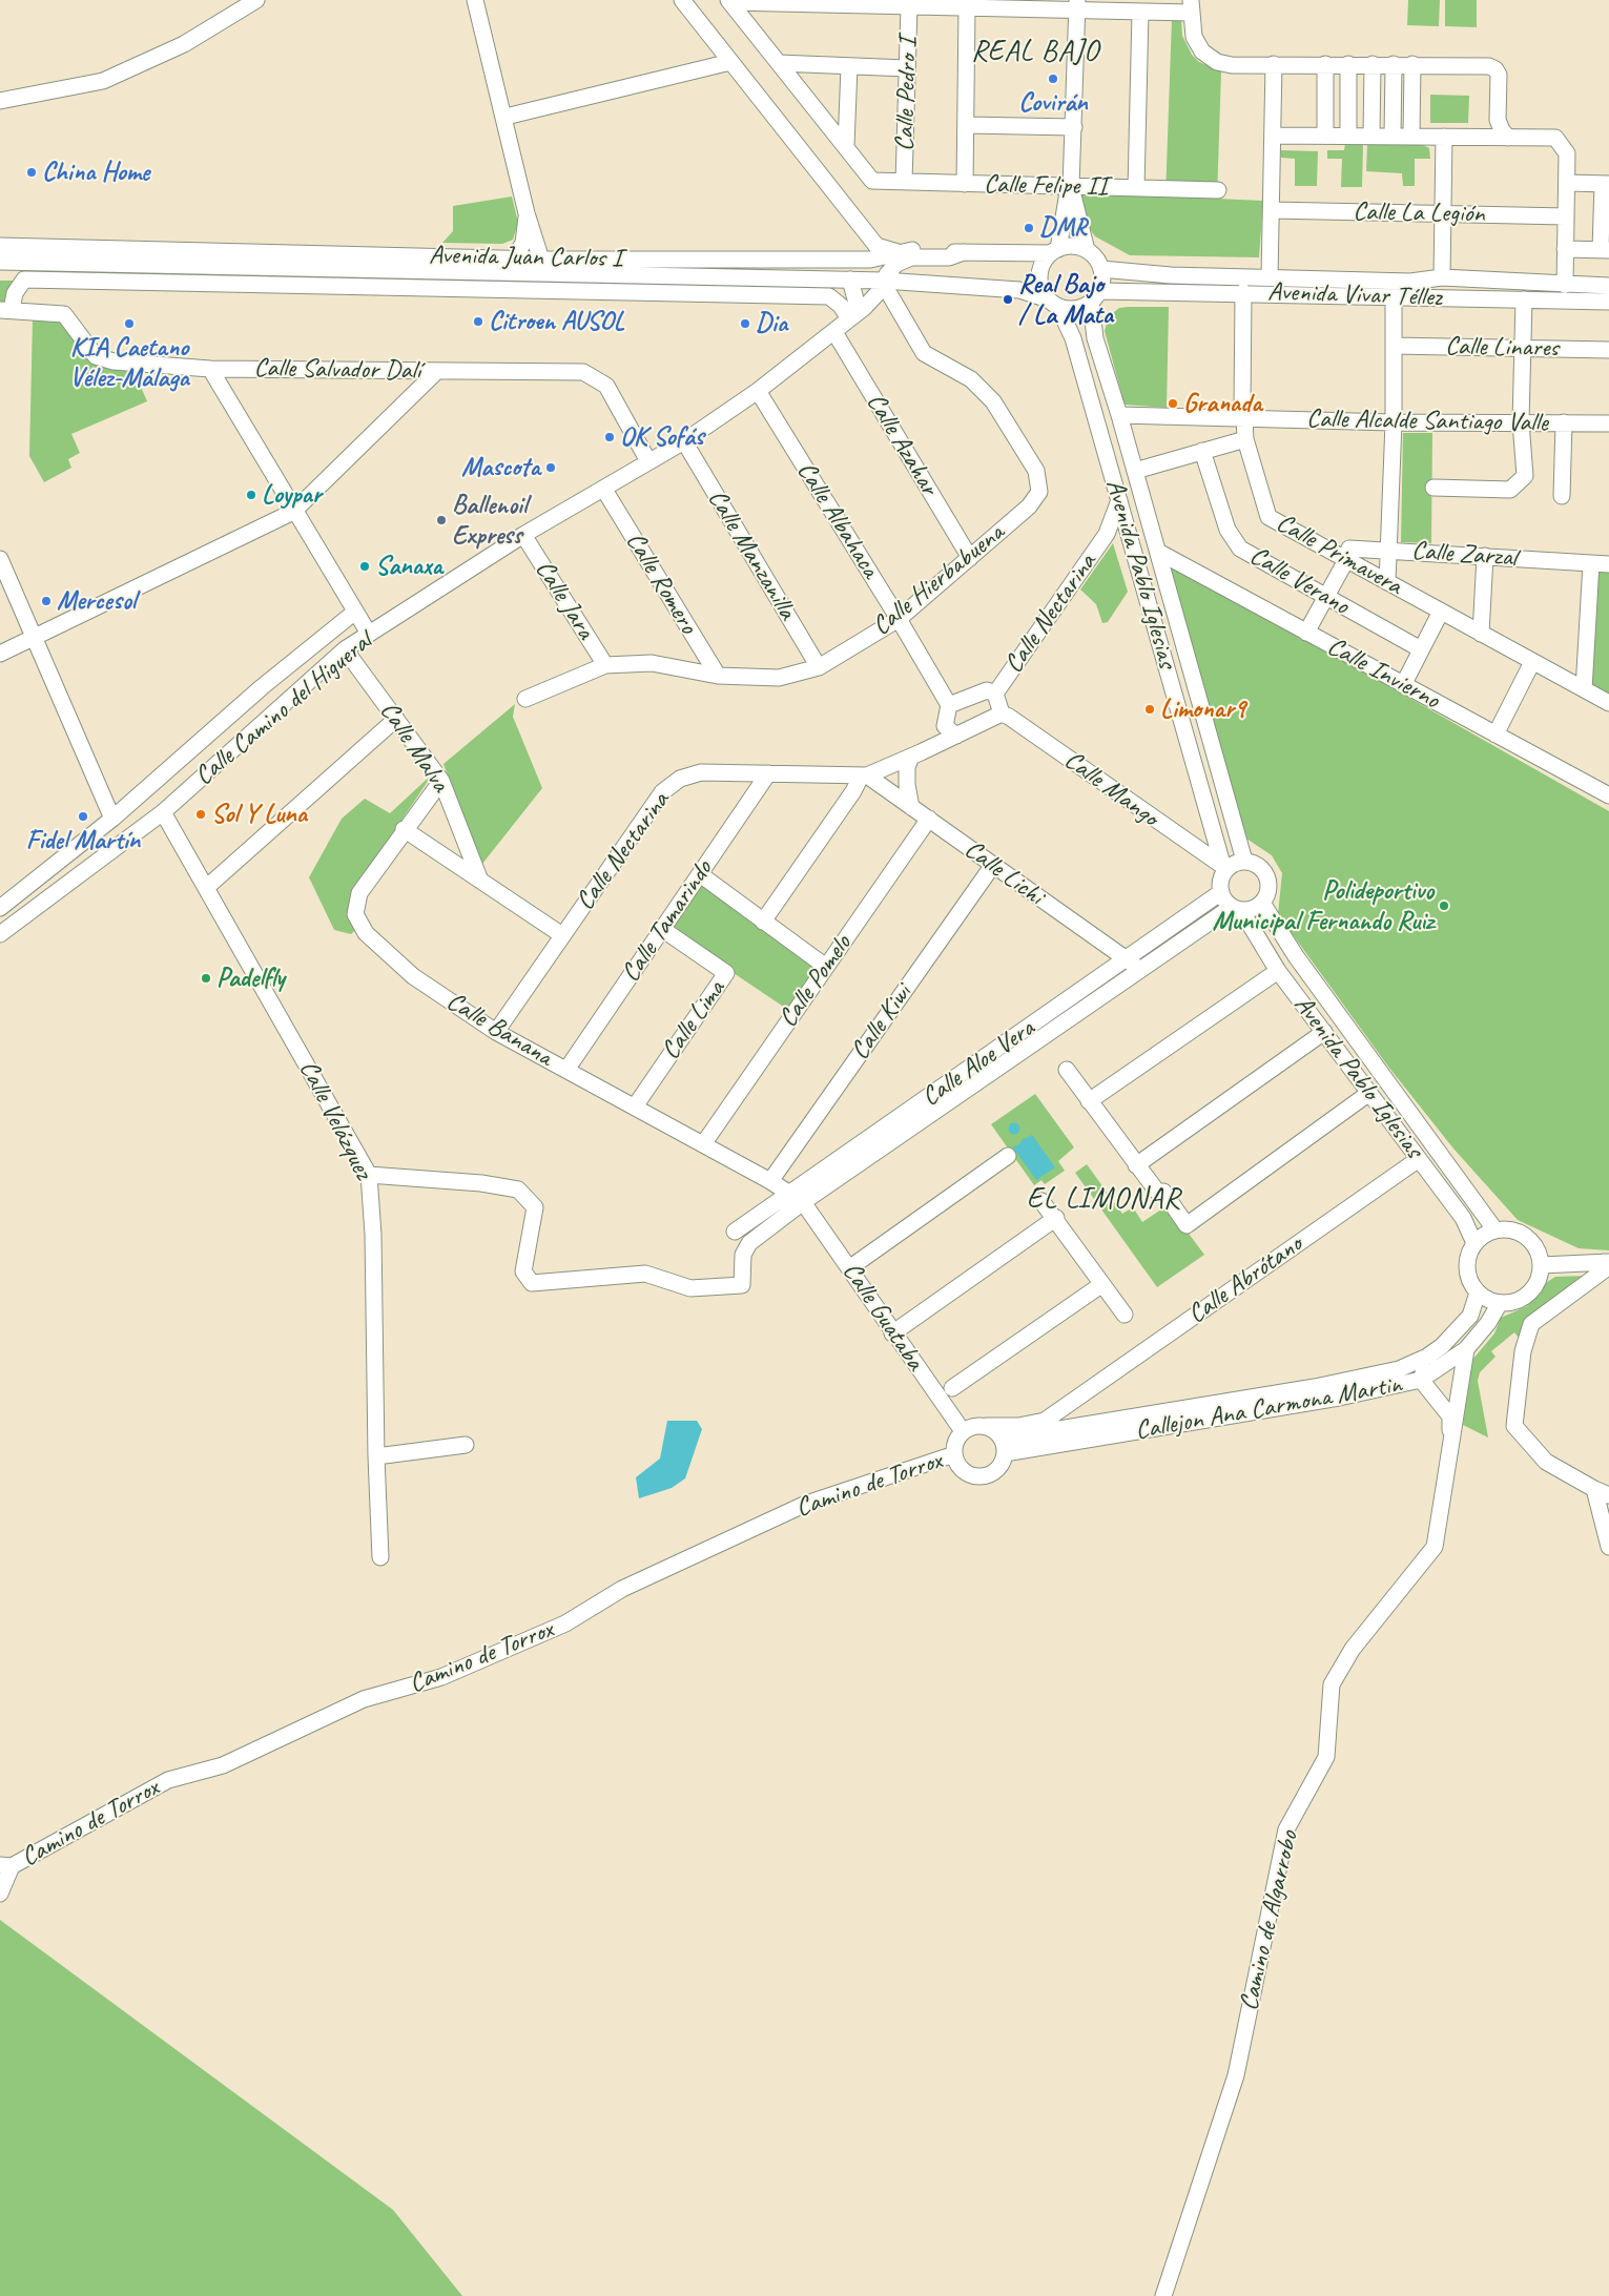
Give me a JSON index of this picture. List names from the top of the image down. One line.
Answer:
{"streets":{"street":["Calle Pedro I","Calle Felipe II","Calle La Legión","Avenida Juan Carlos I","Avenida Vivar Téllez","Calle Linares","Calle Salvador Dalí","Calle Alcalde Santiago Valle","Calle Azahar","Calle Albahaca","Calle Manzanilla","Calle Primavera","Calle Zarzal","Avenida Pablo Iglesias","Calle Hierbabuena","Calle Verano","Calle Romero","Calle Jara","Calle Nectarina","Calle Invierno","Calle Camino del Higueral","Calle Malva","Calle Mango","Calle Lichi","Calle Tamarindo","Calle Pomelo","Calle Lima","Calle Kiwi","Calle Banana","Calle Aloe Vera","Calle Velázquez","Calle Abrótano","Calle Guataba","Callejon Ana Carmona Martin","Camino de Torrox","Camino de Algarrobo"]},"crossings":[["Calle Pedro I","Calle Felipe II"],["Avenida Juan Carlos I","Avenida Vivar Téllez"],["Avenida Juan Carlos I","Avenida Pablo Iglesias"],["Avenida Juan Carlos I","Calle Camino del Higueral"],["Avenida Vivar Téllez","Calle Primavera"],["Avenida Vivar Téllez","Avenida Pablo Iglesias"],["Calle Salvador Dalí","Calle Camino del Higueral"],["Calle Alcalde Santiago Valle","Calle Primavera"],["Calle Alcalde Santiago Valle","Avenida Pablo Iglesias"],["Calle Azahar","Calle Hierbabuena"],["Calle Azahar","Calle Camino del Higueral"],["Calle Albahaca","Calle Hierbabuena"],["Calle Albahaca","Calle Camino del Higueral"],["Calle Manzanilla","Calle Hierbabuena"],["Calle Manzanilla","Calle Camino del Higueral"],["Calle Primavera","Calle Zarzal"],["Calle Zarzal","Calle Verano"],["Calle Zarzal","Calle Invierno"],["Avenida Pablo Iglesias","Calle Nectarina"],["Avenida Pablo Iglesias","Calle Invierno"],["Avenida Pablo Iglesias","Calle Mango"],["Avenida Pablo Iglesias","Calle Aloe Vera"],["Avenida Pablo Iglesias","Calle Abrótano"],["Avenida Pablo Iglesias","Callejon Ana Carmona Martin"],["Calle Hierbabuena","Calle Romero"],["Calle Hierbabuena","Calle Jara"],["Calle Hierbabuena","Calle Camino del Higueral"],["Calle Romero","Calle Camino del Higueral"],["Calle Jara","Calle Camino del Higueral"],["Calle Nectarina","Calle Mango"],["Calle Nectarina","Calle Lichi"],["Calle Nectarina","Calle Tamarindo"],["Calle Nectarina","Calle Banana"],["Calle Camino del Higueral","Calle Malva"],["Calle Camino del Higueral","Calle Velázquez"],["Calle Malva","Calle Banana"],["Calle Mango","Calle Aloe Vera"],["Calle Lichi","Calle Pomelo"],["Calle Lichi","Calle Kiwi"],["Calle Lichi","Calle Aloe Vera"],["Calle Tamarindo","Calle Lima"],["Calle Tamarindo","Calle Banana"],["Calle Pomelo","Calle Banana"],["Calle Lima","Calle Banana"],["Calle Kiwi","Calle Banana"],["Calle Banana","Calle Aloe Vera"],["Calle Banana","Calle Guataba"],["Calle Aloe Vera","Calle Velázquez"],["Calle Aloe Vera","Calle Guataba"],["Calle Abrótano","Calle Guataba"],["Calle Abrótano","Callejon Ana Carmona Martin"],["Calle Abrótano","Camino de Torrox"],["Calle Guataba","Callejon Ana Carmona Martin"],["Calle Guataba","Camino de Torrox"],["Callejon Ana Carmona Martin","Camino de Torrox"],["Callejon Ana Carmona Martin","Camino de Algarrobo"]],"districts":["REAL BAJO","EL LIMONAR"],"places":["Covirán","China Home","DMR","Real Bajo / La Mata","Citroen AUSOL","KIA Caetano Vélez-Málaga","Dia","Granada","OK Sofás","Mascota","Loypar","Ballenoil Express","Sanaxa","Mercesol","Limonar9","Sol Y Luna","Fidel Martín","Polideportivo Municipal Fernando Ruiz","Padelfly"]}
